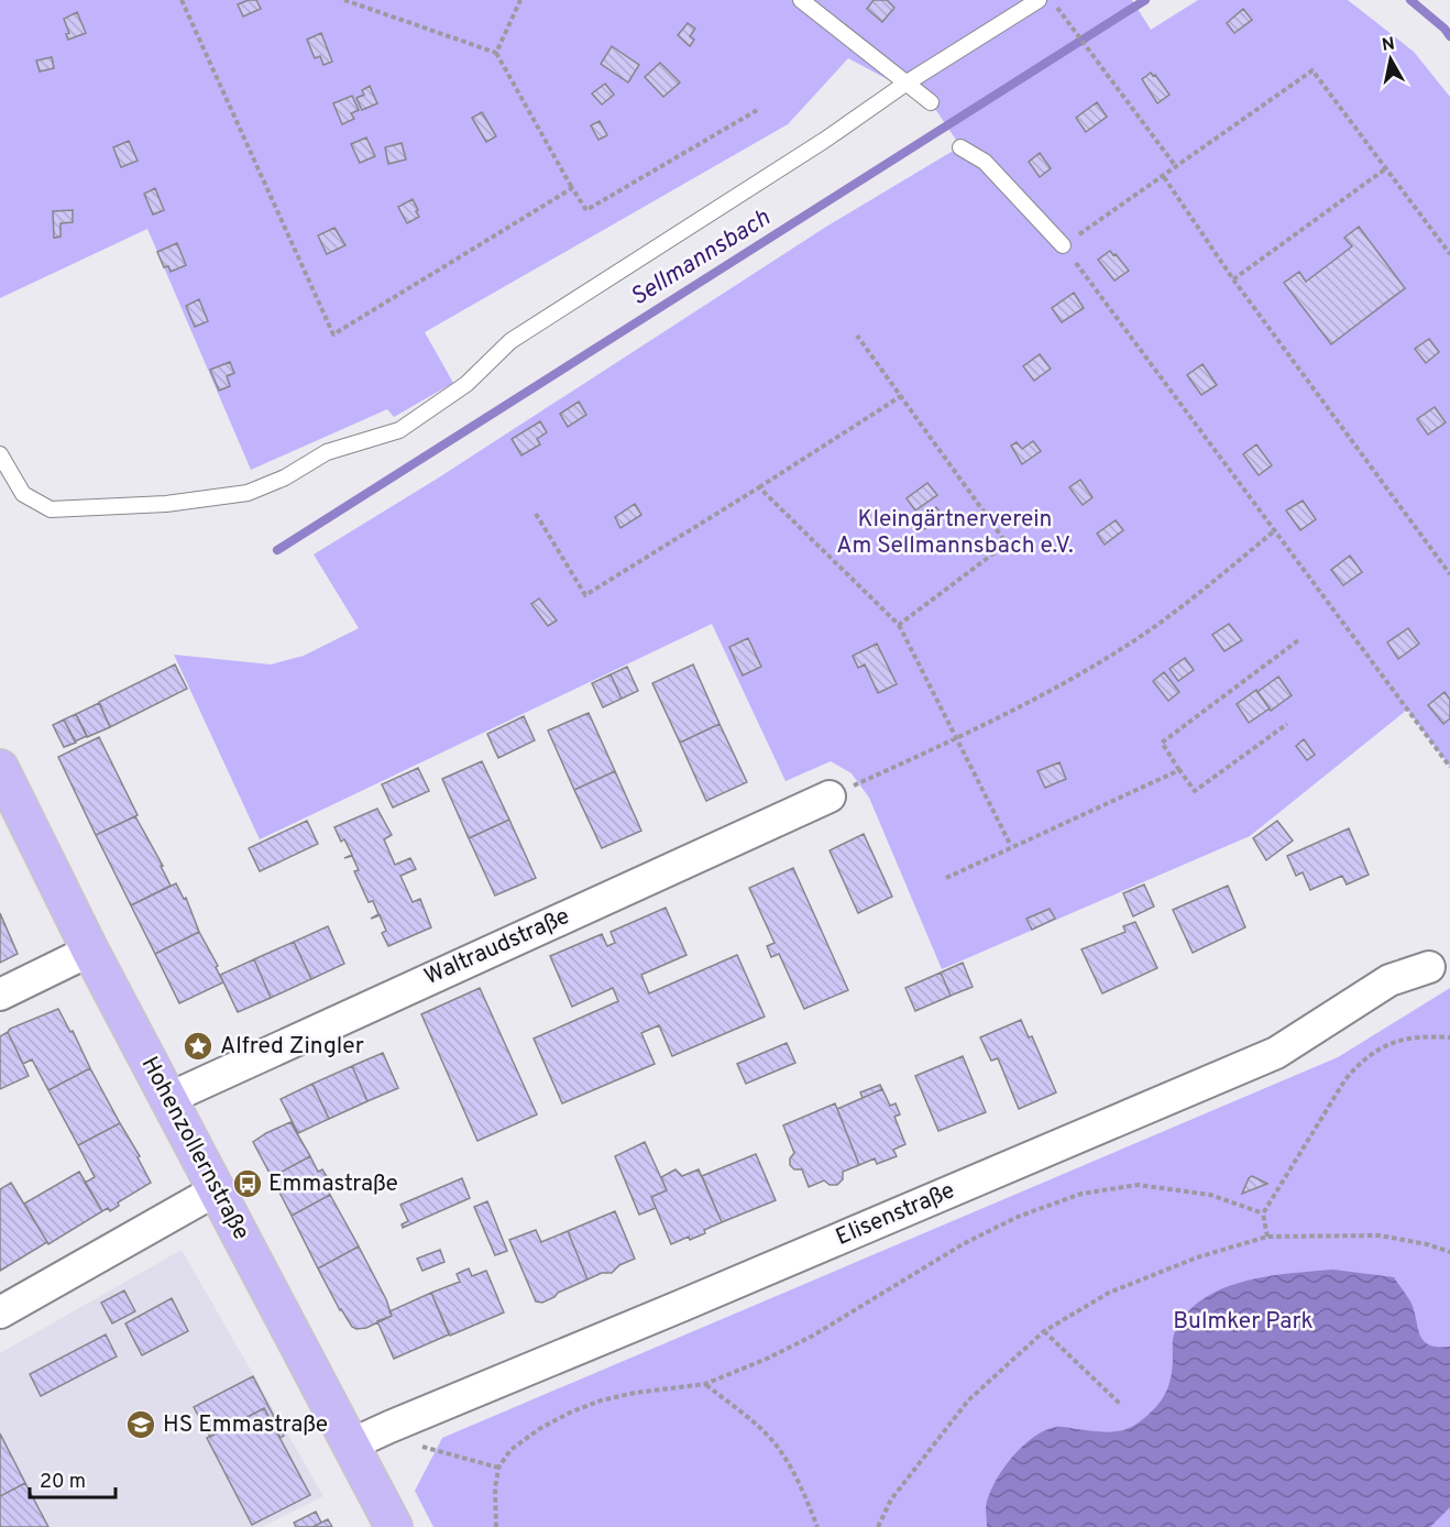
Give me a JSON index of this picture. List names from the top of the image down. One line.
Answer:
{"streets":{"main road":["Hohenzollernstraße"],"street":["Waltraudstraße","Elisenstraße"]},"crossings":[["Waltraudstraße","Hohenzollernstraße"],["Hohenzollernstraße","Elisenstraße"]],"water":["Sellmannsbach"],"parks":["Kleingärtnerverein Am Sellmannsbach e.V.","Bulmker Park"],"places":{"place":["Alfred Zingler"],"bus stop":["Emmastraße"],"school or university":["HS Emmastraße"]},"scale_bar":"20 m","north":"top"}
